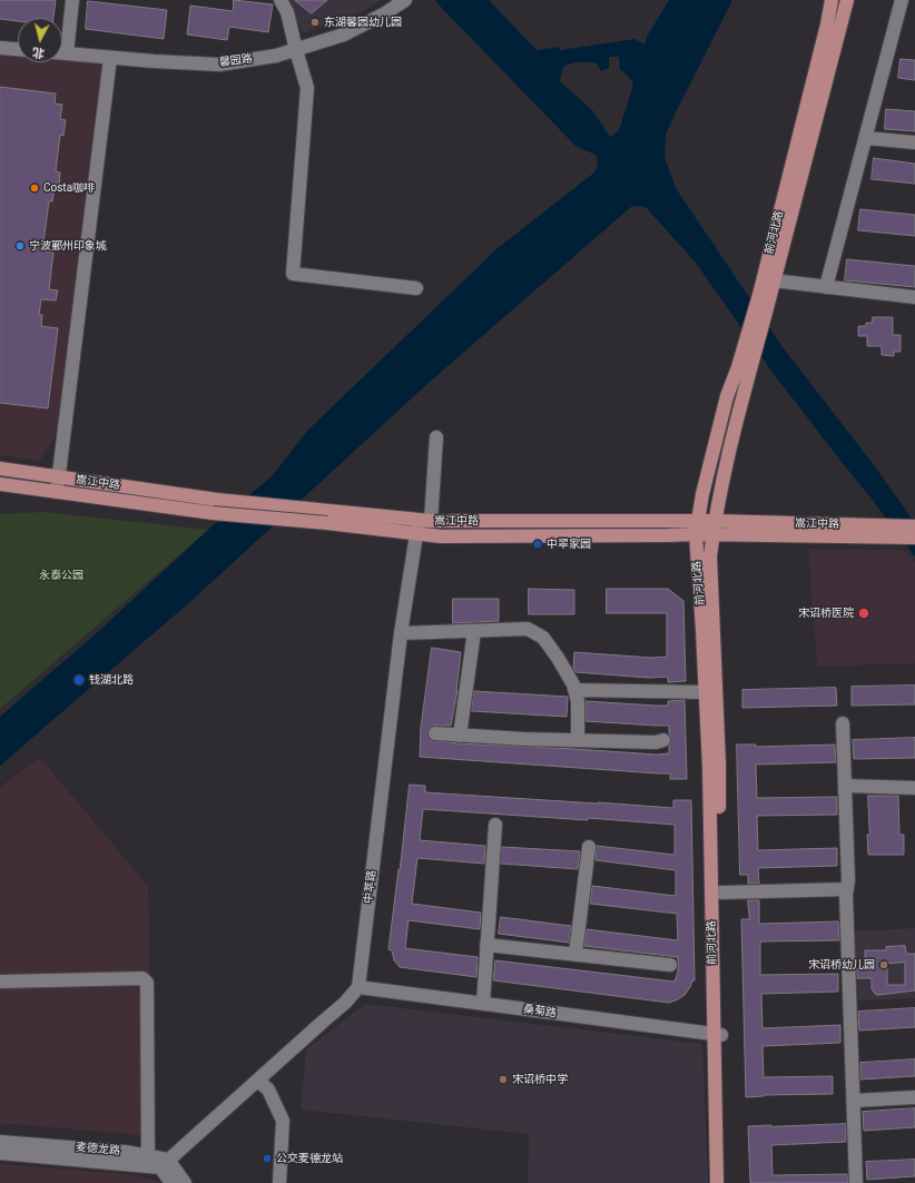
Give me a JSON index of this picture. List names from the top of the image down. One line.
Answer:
{"streets":{"main road":["前河北路","嵩江中路"],"street":["馨园路","中萃路","桑菊路","麦德龙路"]},"crossings":[["前河北路","嵩江中路"],["前河北路","桑菊路"],["嵩江中路","中萃路"],["中萃路","桑菊路"]],"parks":["永泰公园"],"places":["东湖馨园幼儿园","Costa咖啡","宁波鄞州印象城","中翠家园","宋诏桥医院","钱湖北路","宋诏桥幼儿园","宋诏桥中学","公交麦德龙站"],"north":"bottom"}
